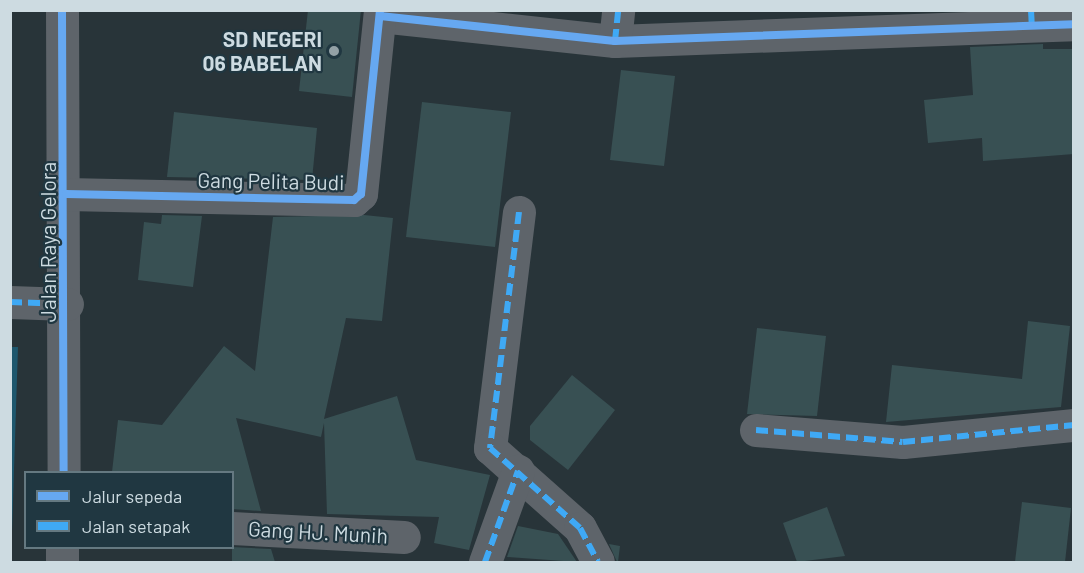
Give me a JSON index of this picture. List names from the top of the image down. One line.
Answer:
{"streets":{"street":["Gang Pelita Budi","Jalan Raya Gelora","Gang HJ. Munih"]},"crossings":[["Gang Pelita Budi","Jalan Raya Gelora"]],"places":["SD NEGERI 06 BABELAN"],"legend":["Jalur sepeda","Jalan setapak"]}
